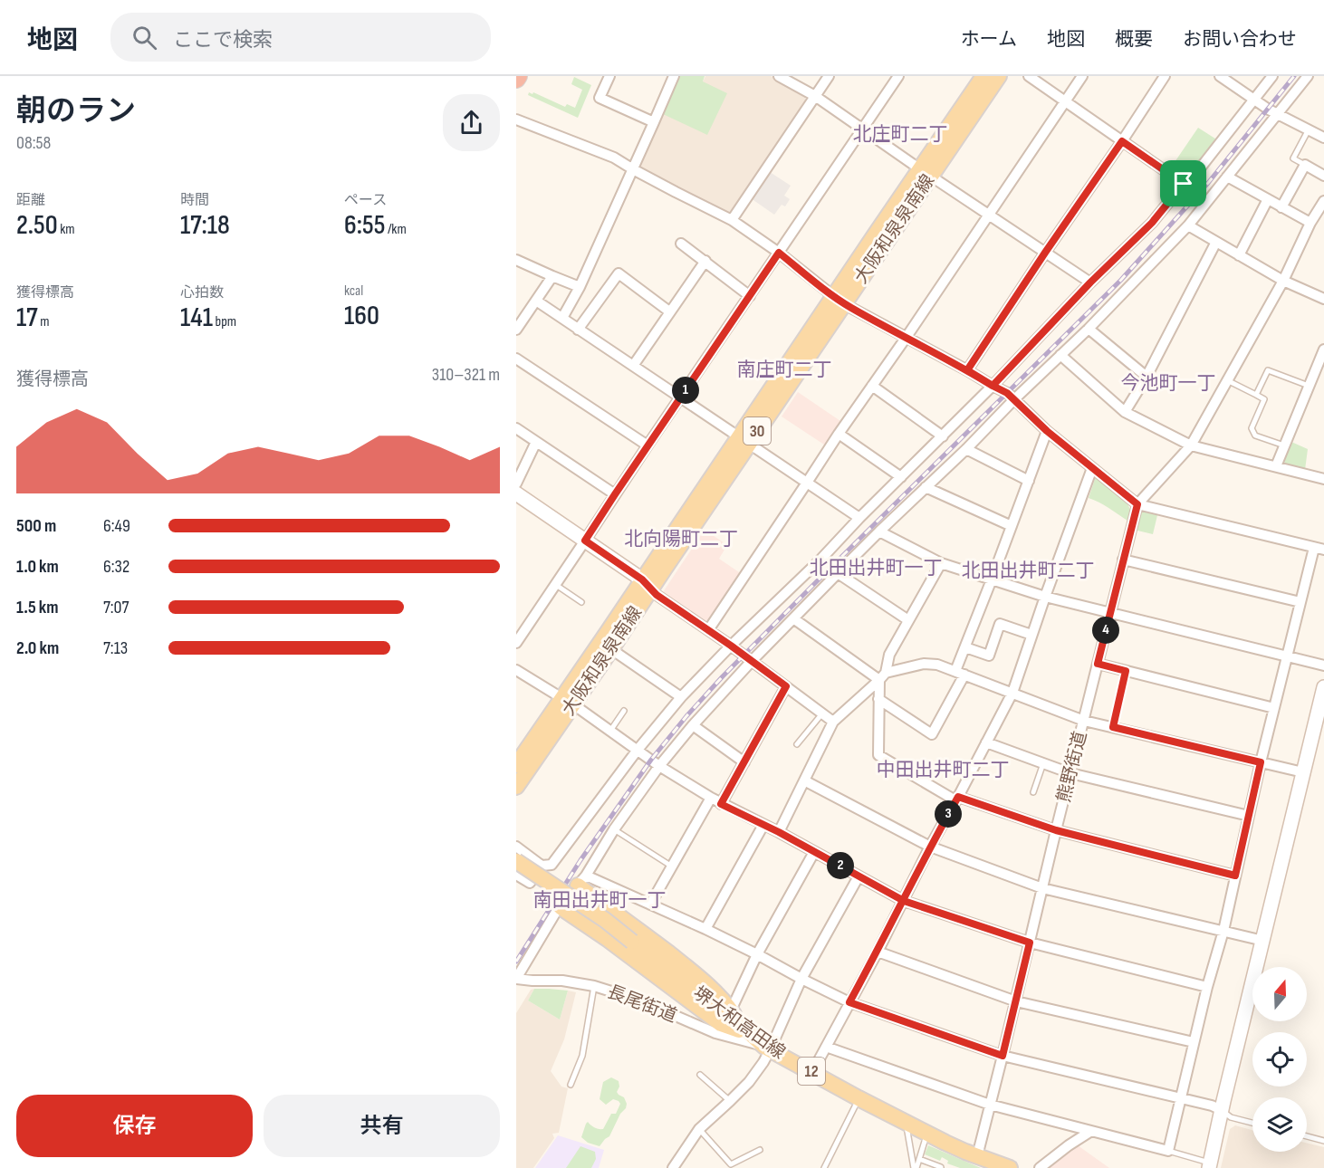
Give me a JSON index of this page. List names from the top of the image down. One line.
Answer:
{"streets":{"main road":["大阪和泉泉南線","30","堺大和高田線","12"],"street":["熊野街道","長尾街道"]},"crossings":[["熊野街道","堺大和高田線"],["長尾街道","堺大和高田線"]],"districts":["北庄町二丁","南庄町二丁","今池町一丁","北向陽町二丁","北田出井町一丁","北田出井町二丁","中田出井町二丁","南田出井町一丁"],"north":"top","page":{"header":"地図","search":"ここで検索","nav":["ホーム","地図","概要","お問い合わせ"],"heading":["朝のラン","08:58"],"stats":[["距離","2.50 km"],["時間","17:18"],["ペース","6:55 /km"],["獲得標高","17 m"],["心拍数","141 bpm"],["kcal","160"]],"chart":["獲得標高","310–321 m"],"pins":["1","4","3","2"],"list":[{"name":"500 m","note":"6:49"},{"name":"1.0 km","note":"6:32"},{"name":"1.5 km","note":"7:07"},{"name":"2.0 km","note":"7:13"}],"buttons":["保存","共有"]}}
